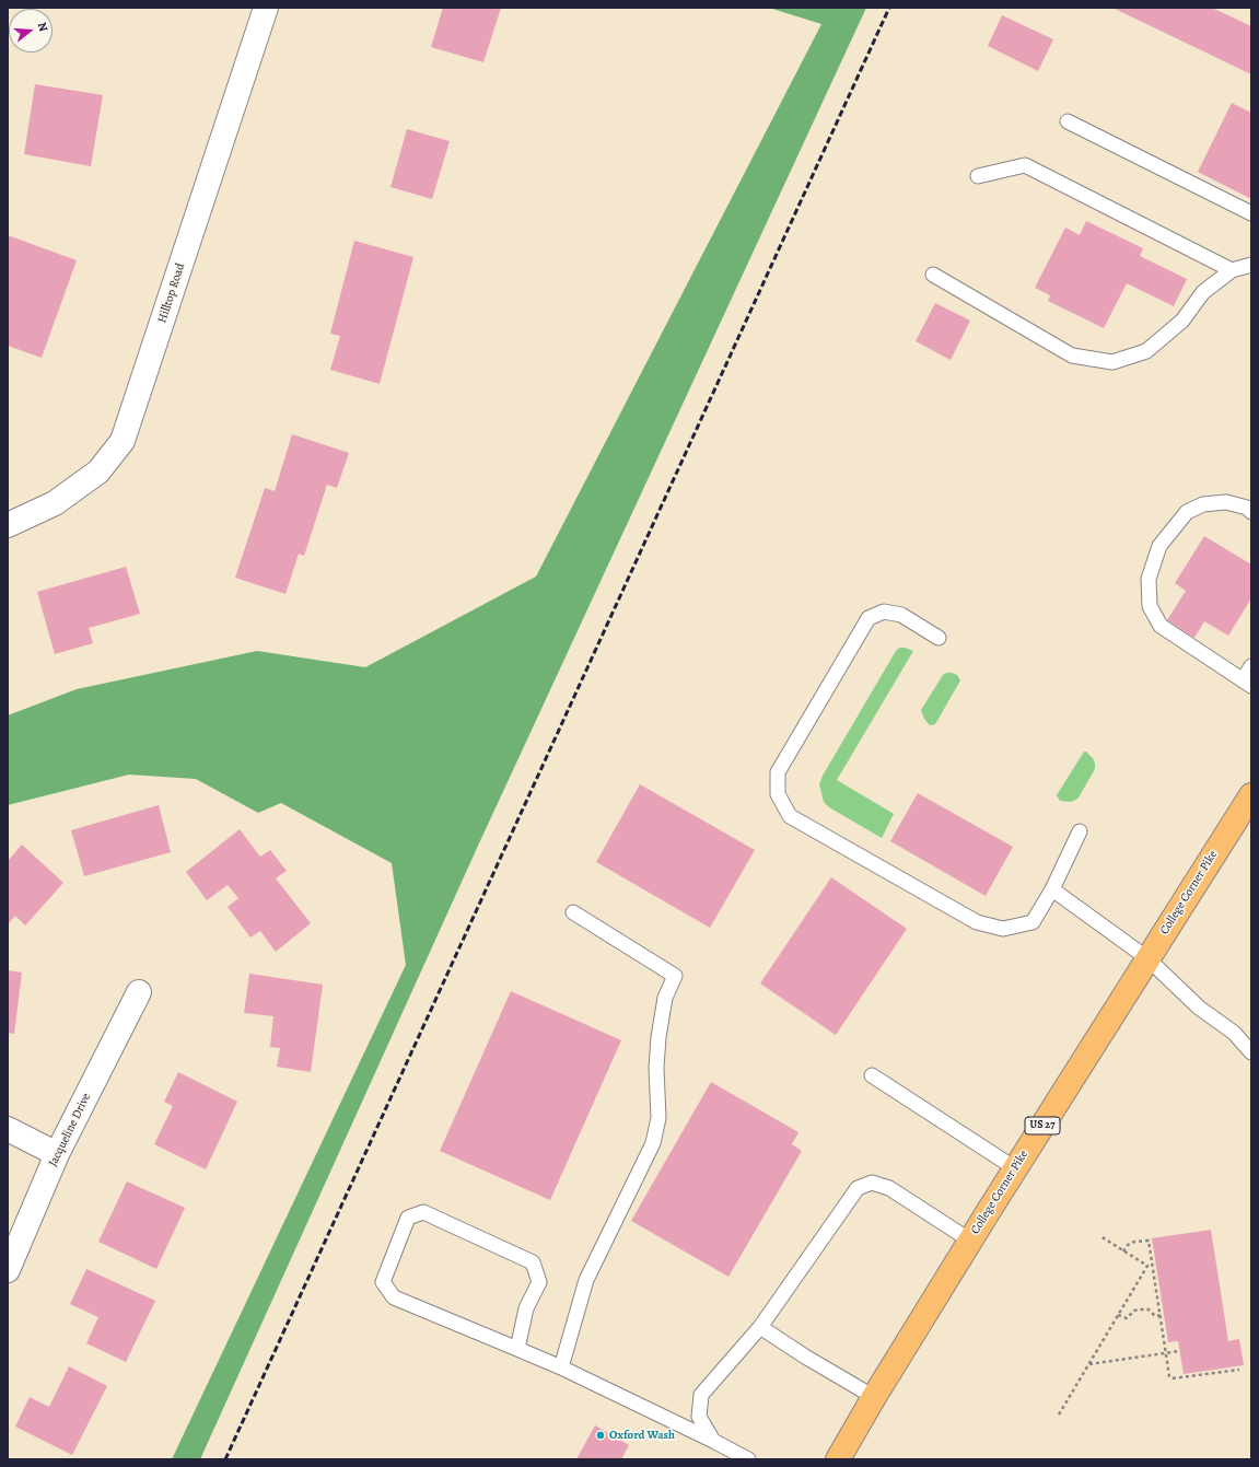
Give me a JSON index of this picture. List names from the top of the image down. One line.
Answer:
{"streets":{"highway":["College Corner Pike","US 27"],"street":["Hilltop Road","Jacqueline Drive"]},"places":["Oxford Wash"],"north":"right"}
